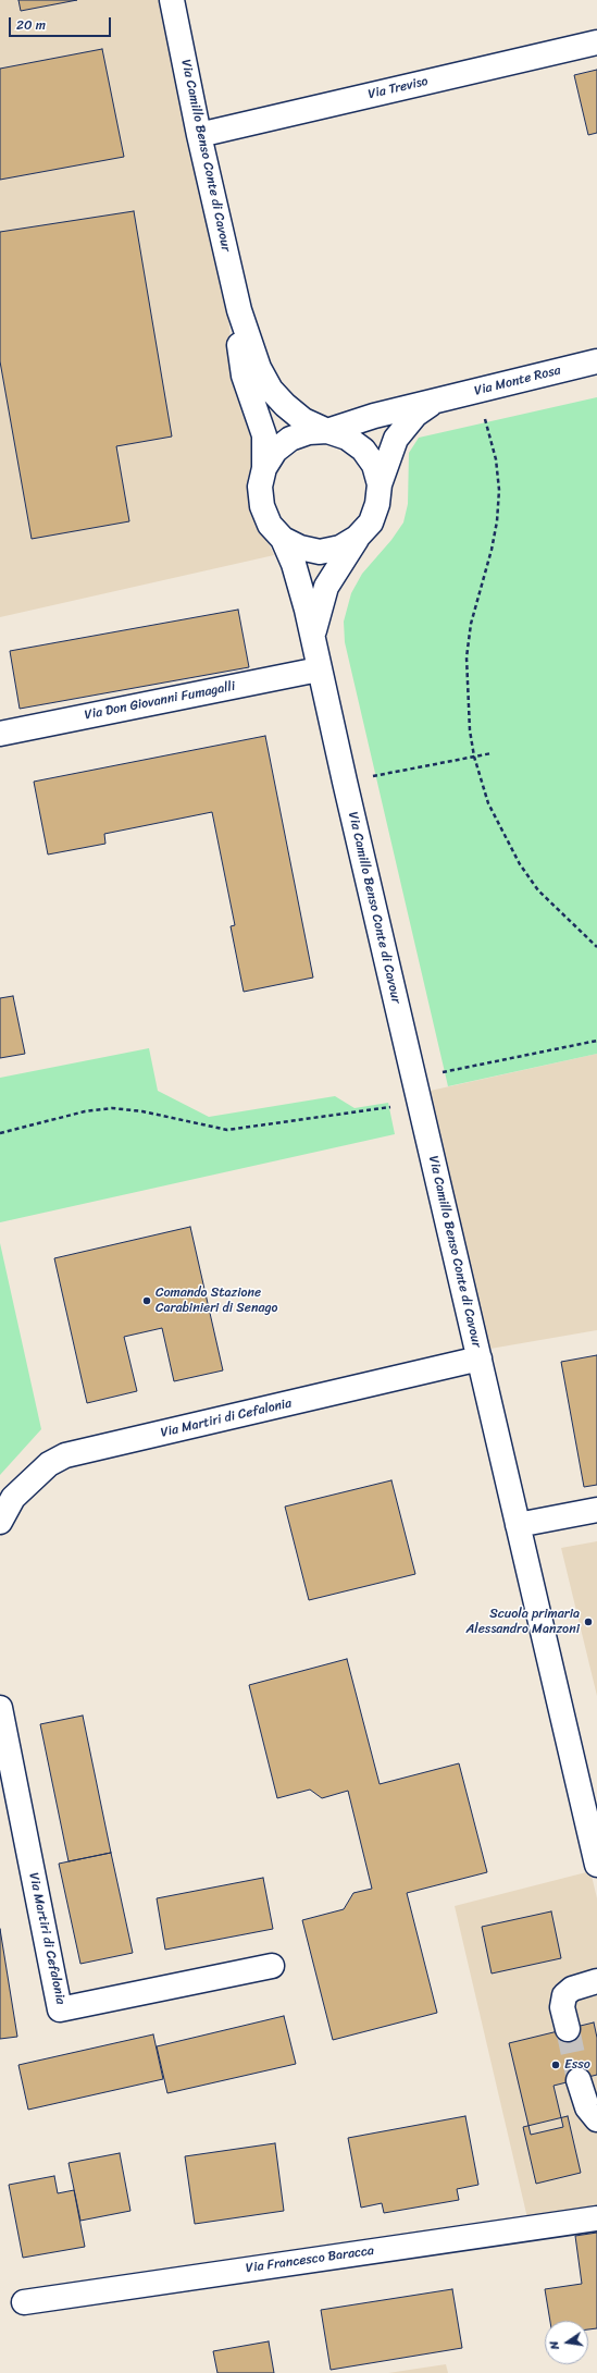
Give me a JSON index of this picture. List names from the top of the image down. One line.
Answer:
{"streets":{"street":["Via Treviso","Via Camillo Benso Conte di Cavour","Via Monte Rosa","Via Don Giovanni Fumagalli","Via Martiri di Cefalonia","Via Francesco Baracca"]},"crossings":[["Via Treviso","Via Camillo Benso Conte di Cavour"],["Via Camillo Benso Conte di Cavour","Via Monte Rosa"],["Via Camillo Benso Conte di Cavour","Via Don Giovanni Fumagalli"],["Via Camillo Benso Conte di Cavour","Via Martiri di Cefalonia"]],"places":["Comando Stazione Carabinieri di Senago","Scuola primaria Alessandro Manzoni","Esso"],"scale_bar":"20 m","north":"left"}
